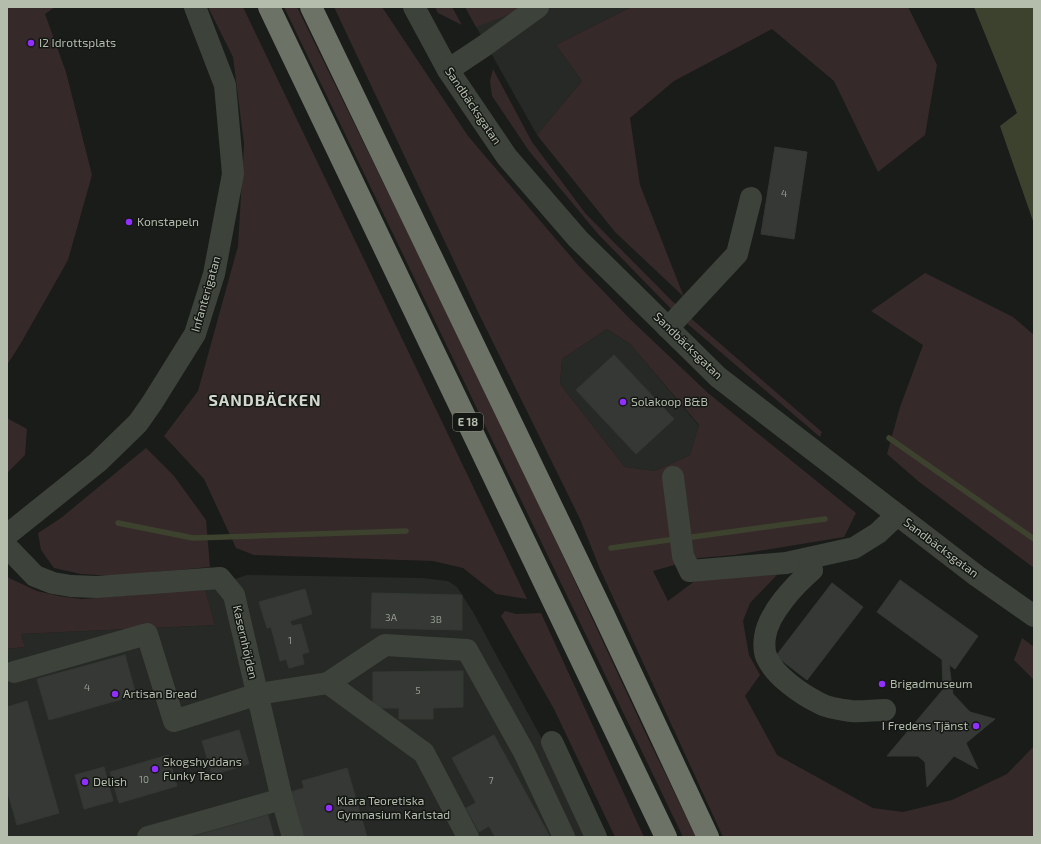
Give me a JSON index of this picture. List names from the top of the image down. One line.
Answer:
{"streets":{"highway":["E 18"],"street":["Sandbäcksgatan","Infanterigatan","Kasernhöjden"]},"districts":["SANDBÄCKEN"],"places":["I2 Idrottsplats","Konstapeln","Solakoop B&B","Brigadmuseum","Artisan Bread","I Fredens Tjänst","Skogshyddans Funky Taco","Delish","Klara Teoretiska Gymnasium Karlstad"],"house_numbers":["4","3A","3B","1","4","5","10","7"]}
